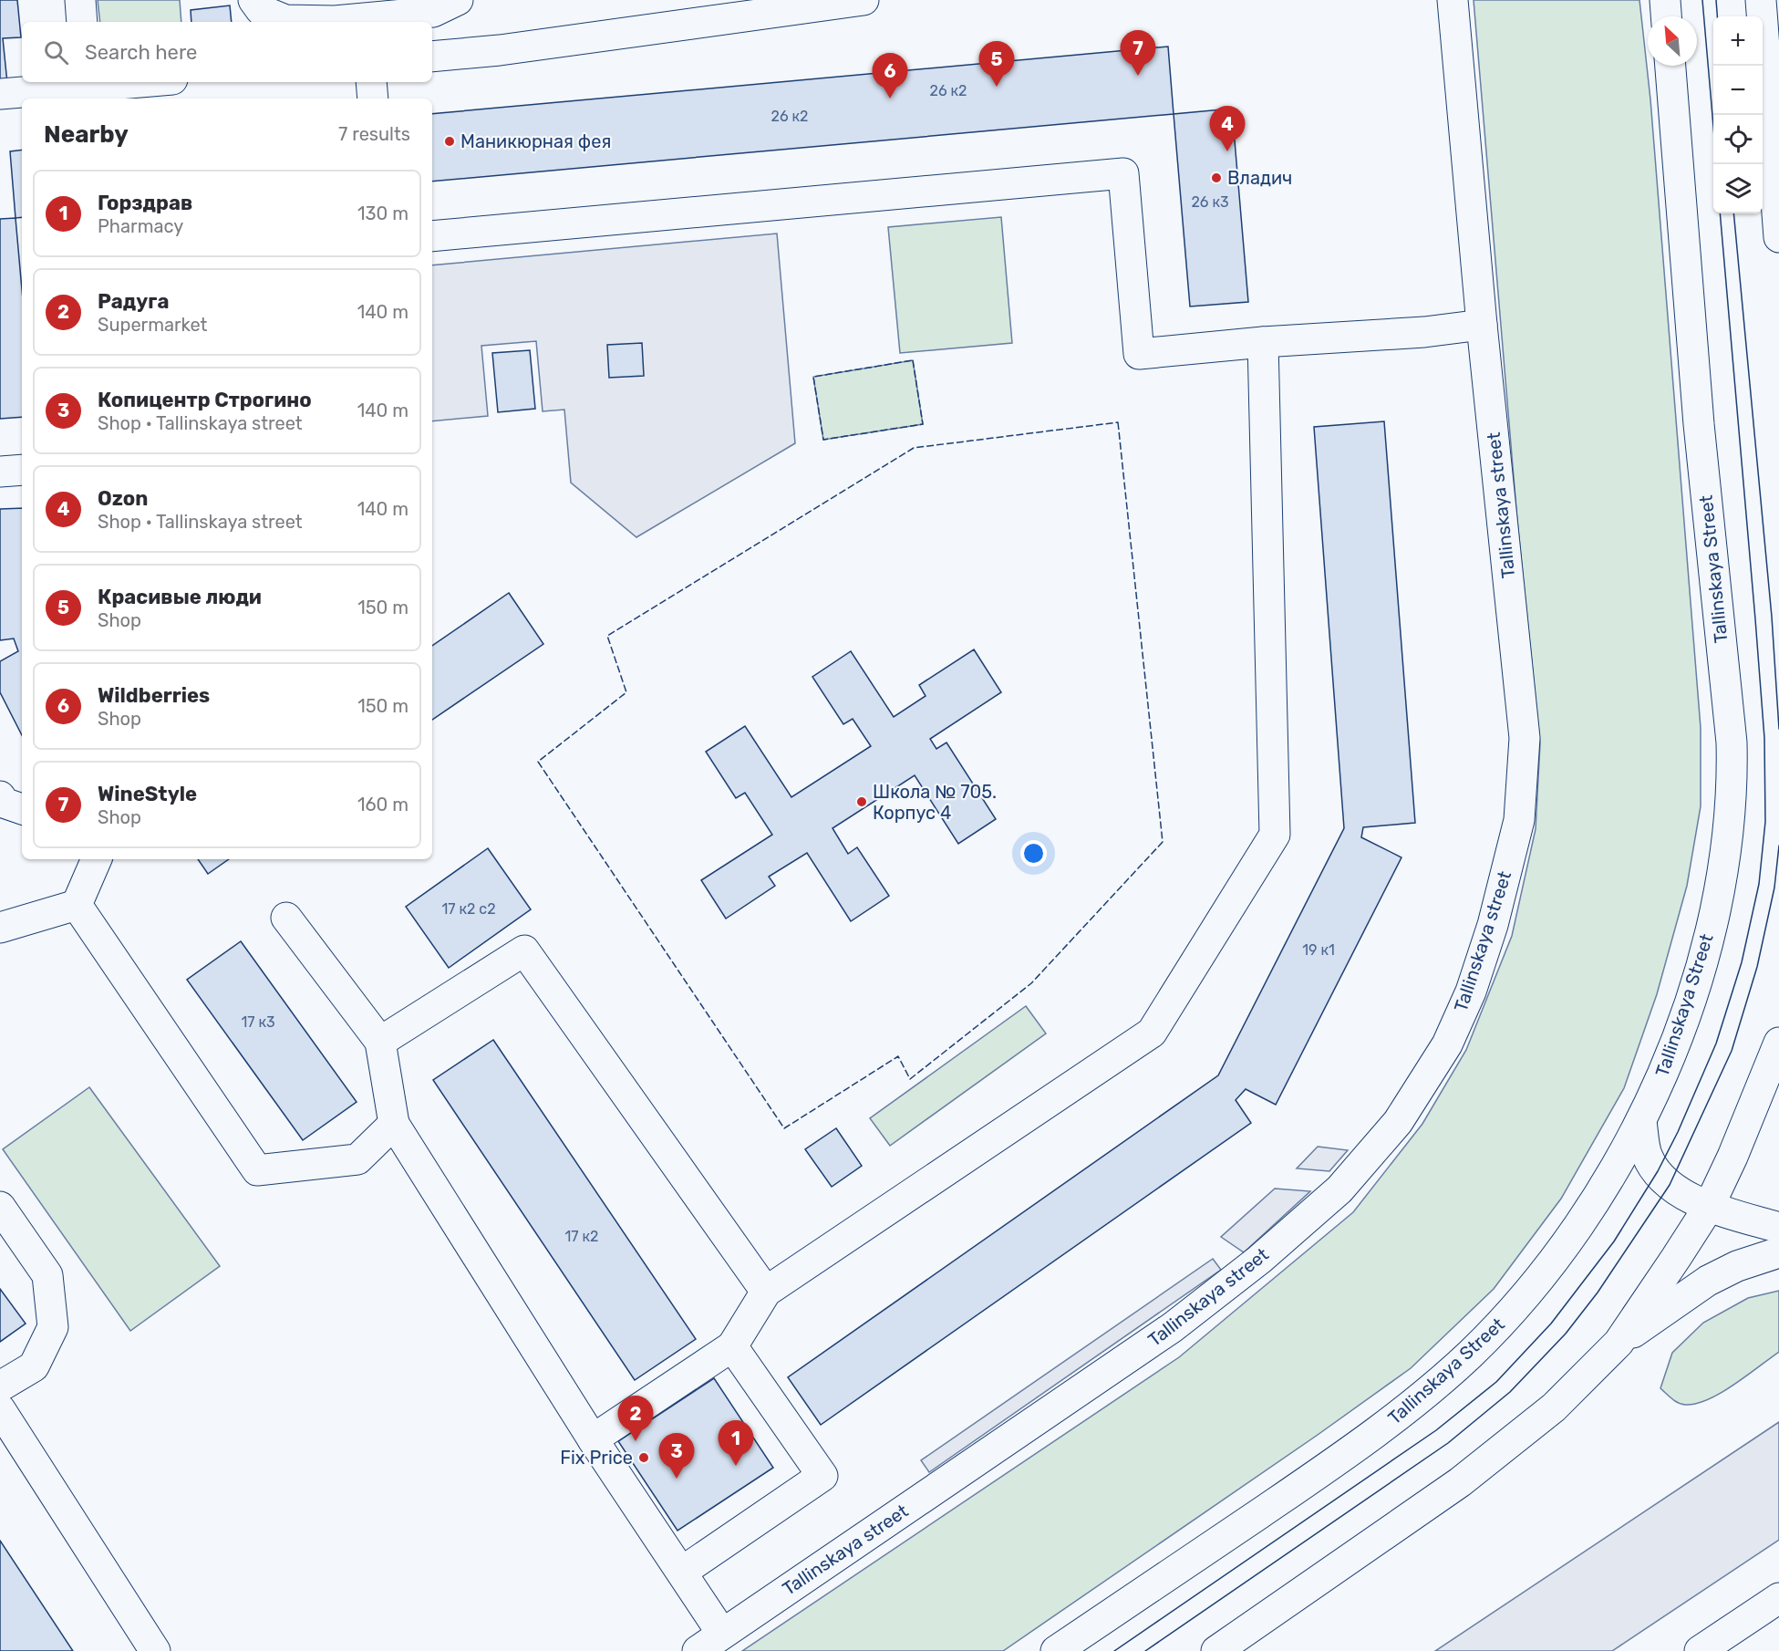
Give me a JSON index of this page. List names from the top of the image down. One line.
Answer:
{"streets":{"main road":["Tallinskaya street","Tallinskaya Street"]},"places":["Маникюрная фея","Владич","Школа № 705. Корпус 4","Fix Price"],"house_numbers":["26 к2","26 к2","26 к3","17 к2 с2","19 к1","17 к3","17 к2"],"north":"top left","page":{"map_buttons":["+","−"],"search":"Search here","pins":["7","5","6","4","2","1","3"],"heading":["Nearby","7 results"],"list":[{"mark":"1","name":"Горздрав","note":"Pharmacy","value":"130 m"},{"mark":"2","name":"Радуга","note":"Supermarket","value":"140 m"},{"mark":"3","name":"Копицентр Строгино","note":"Shop · Tallinskaya street","value":"140 m"},{"mark":"4","name":"Ozon","note":"Shop · Tallinskaya street","value":"140 m"},{"mark":"5","name":"Красивые люди","note":"Shop","value":"150 m"},{"mark":"6","name":"Wildberries","note":"Shop","value":"150 m"},{"mark":"7","name":"WineStyle","note":"Shop","value":"160 m"}]}}
